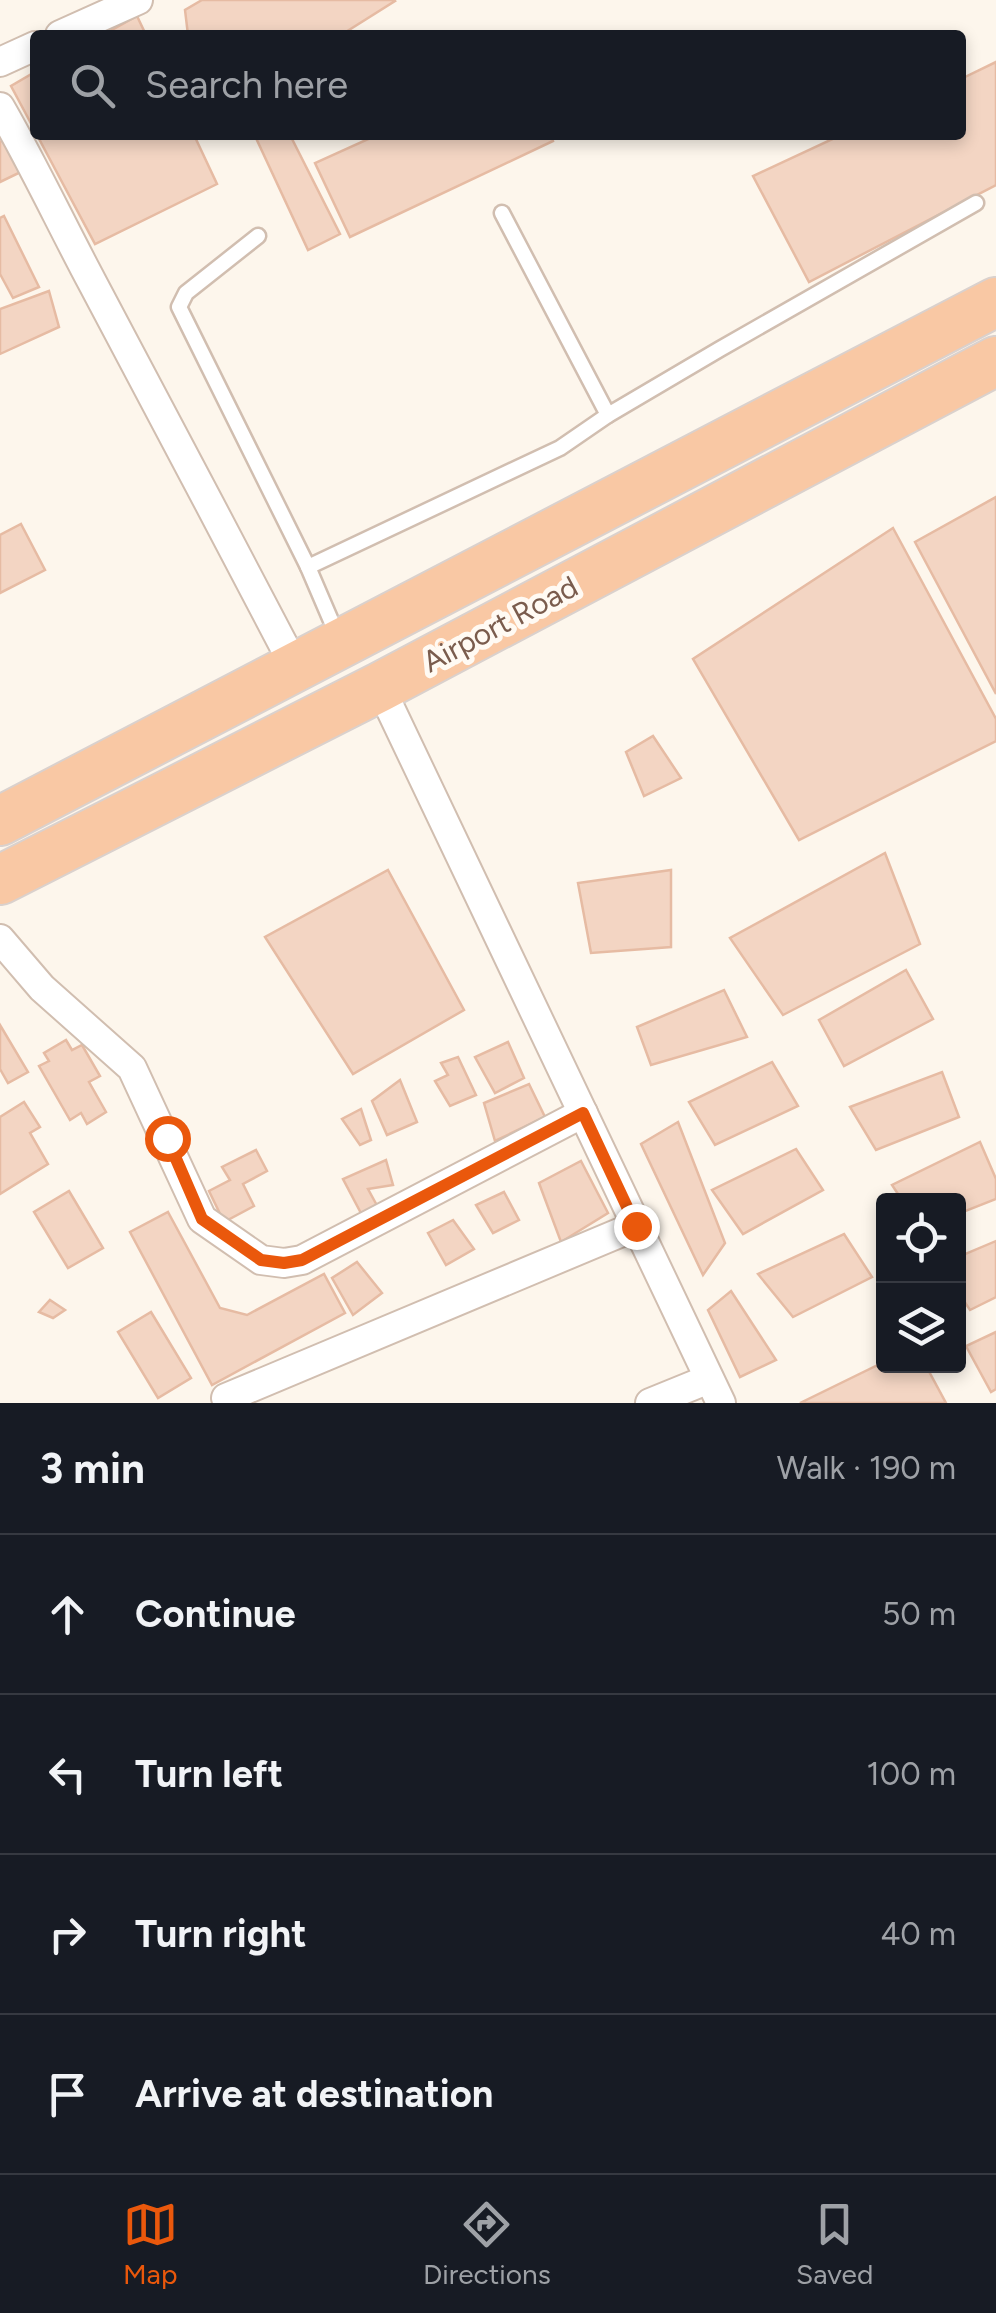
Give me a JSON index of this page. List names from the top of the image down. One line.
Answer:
{"streets":{"highway":["Airport Road"]},"page":{"search":"Search here","heading":["3 min","Walk · 190 m"],"list":[["Continue","50 m"],["Turn left","100 m"],["Turn right","40 m"],"Arrive at destination"],"nav":["Map","Directions","Saved"]}}
